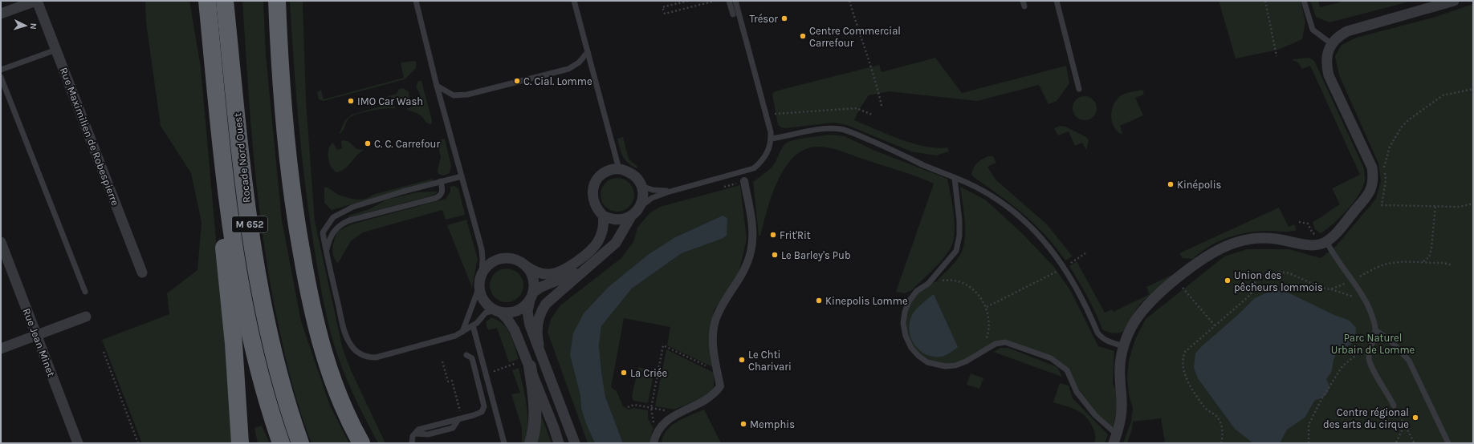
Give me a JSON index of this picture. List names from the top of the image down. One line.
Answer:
{"streets":{"highway":["Rocade Nord Ouest","M 652"],"street":["Rue Maximilien de Robespierre","Rue Jean Minet"]},"parks":["Parc Naturel Urbain de Lomme"],"places":["Trésor","Centre Commercial Carrefour","C. Cial. Lomme","IMO Car Wash","C. C. Carrefour","Kinépolis","Frit'Rit","Le Barley's Pub","Union des pêcheurs lommois","Kinepolis Lomme","Le Chti Charivari","La Criée","Centre régional des arts du cirque","Memphis"],"north":"right"}
